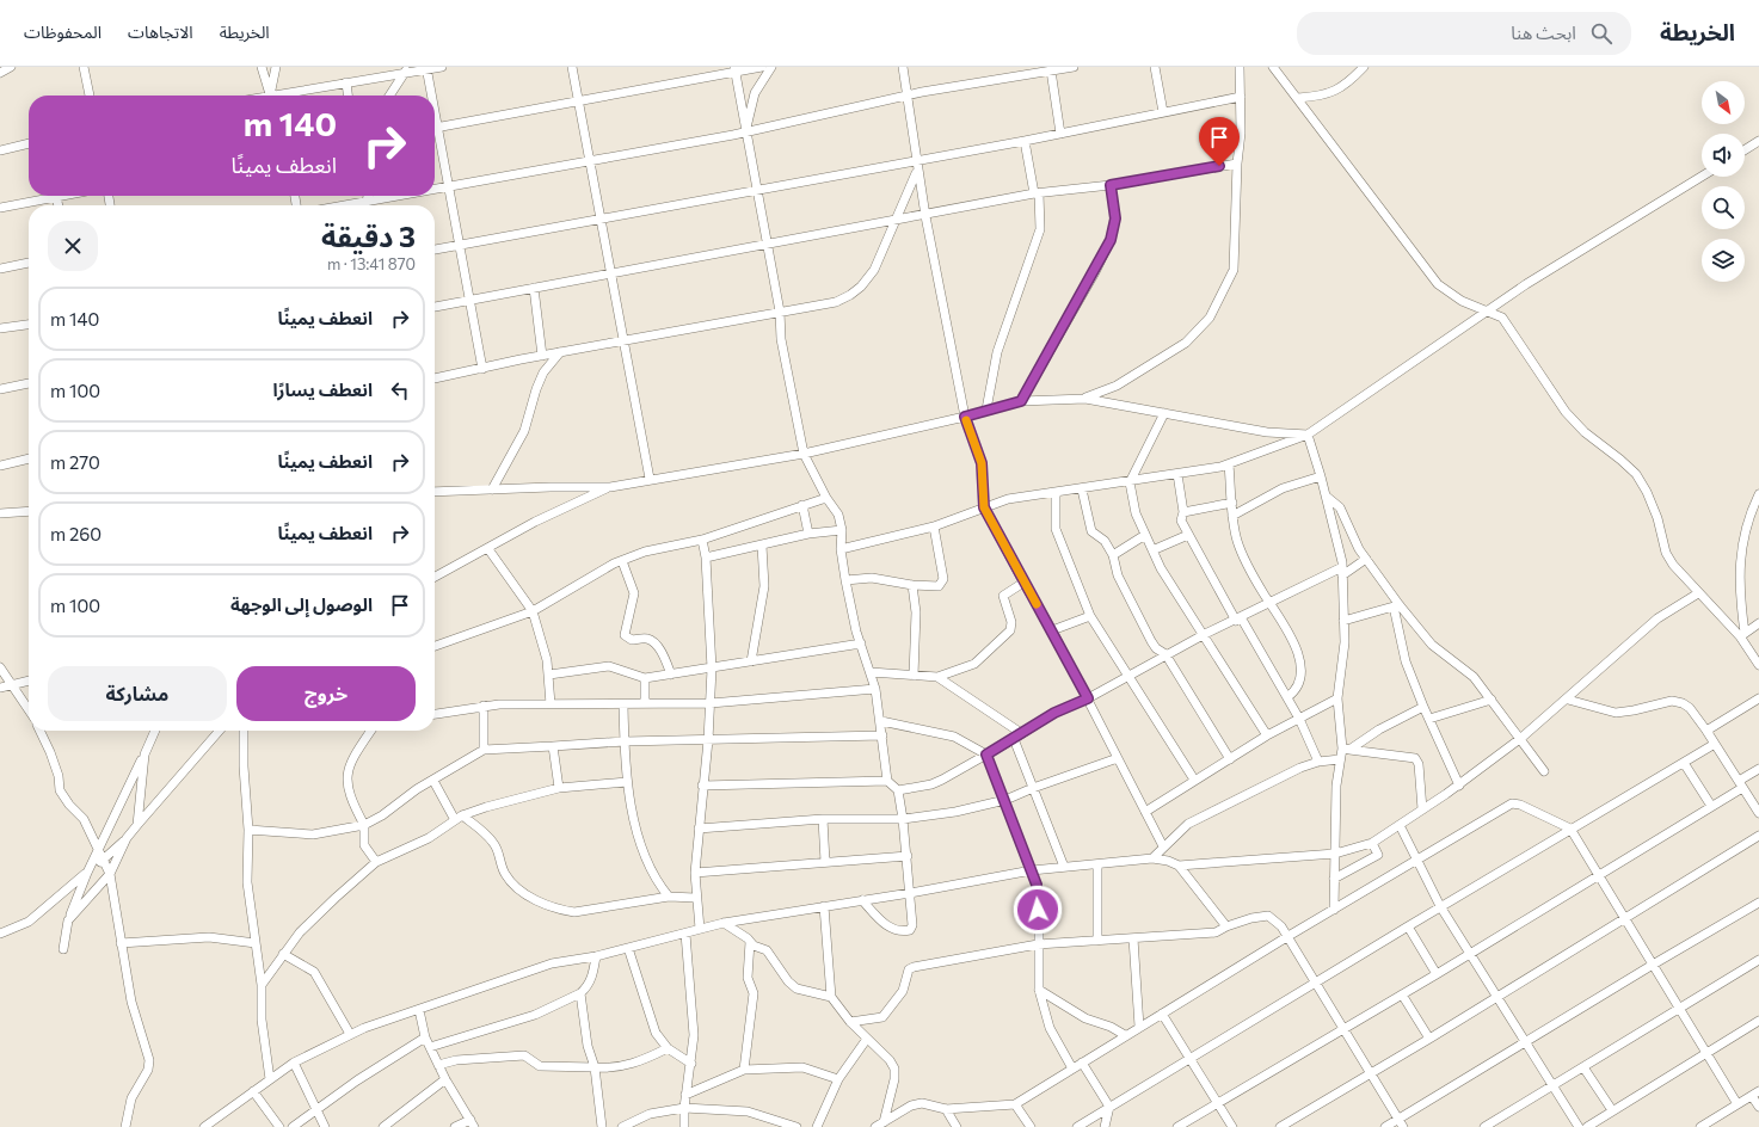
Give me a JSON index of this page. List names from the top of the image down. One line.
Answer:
{"north":"bottom right","page":{"header":"الخريطة","search":"ابحث هنا","nav":["الخريطة","الاتجاهات","المحفوظات"],"turn":["140 m","انعطف يمينًا"],"heading":["3 دقيقة","870 m · 13:41"],"list":[{"name":"انعطف يمينًا","value":"140 m"},{"name":"انعطف يسارًا","value":"100 m"},{"name":"انعطف يمينًا","value":"270 m"},{"name":"انعطف يمينًا","value":"260 m"},{"name":"الوصول إلى الوجهة","value":"100 m"}],"buttons":["خروج","مشاركة"]}}
